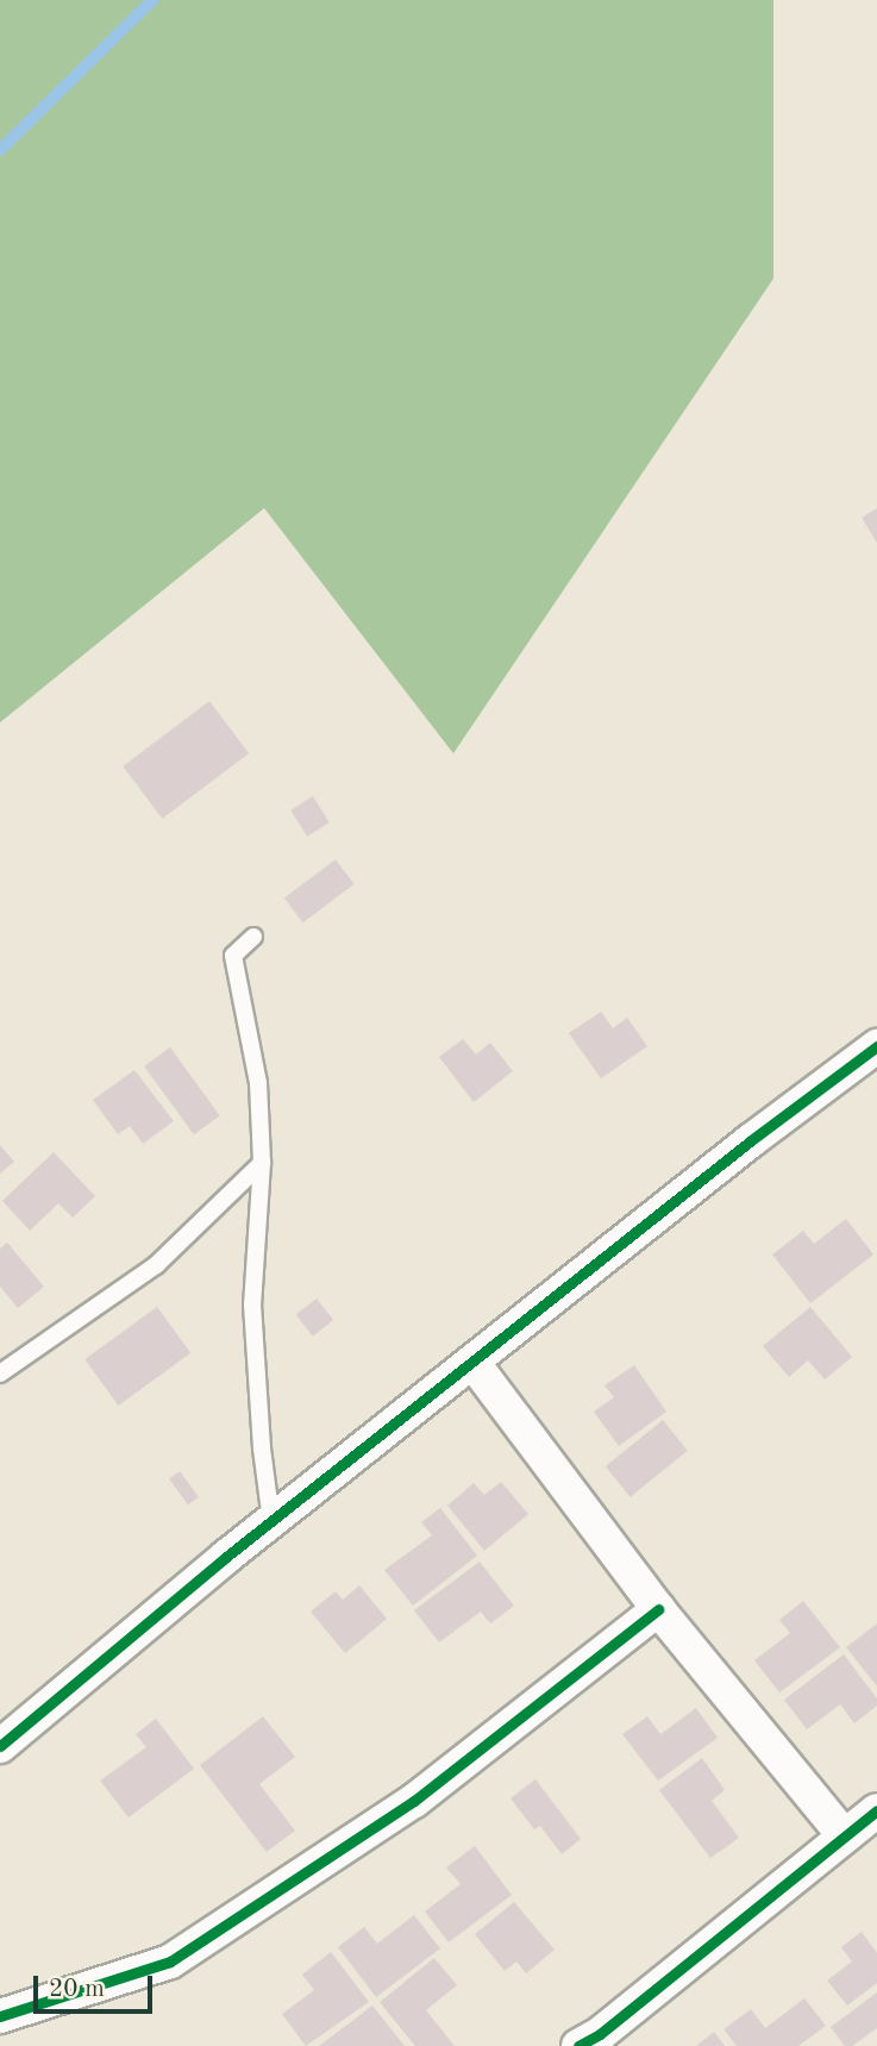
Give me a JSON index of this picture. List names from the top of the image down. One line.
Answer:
{"scale_bar":"20 m"}
